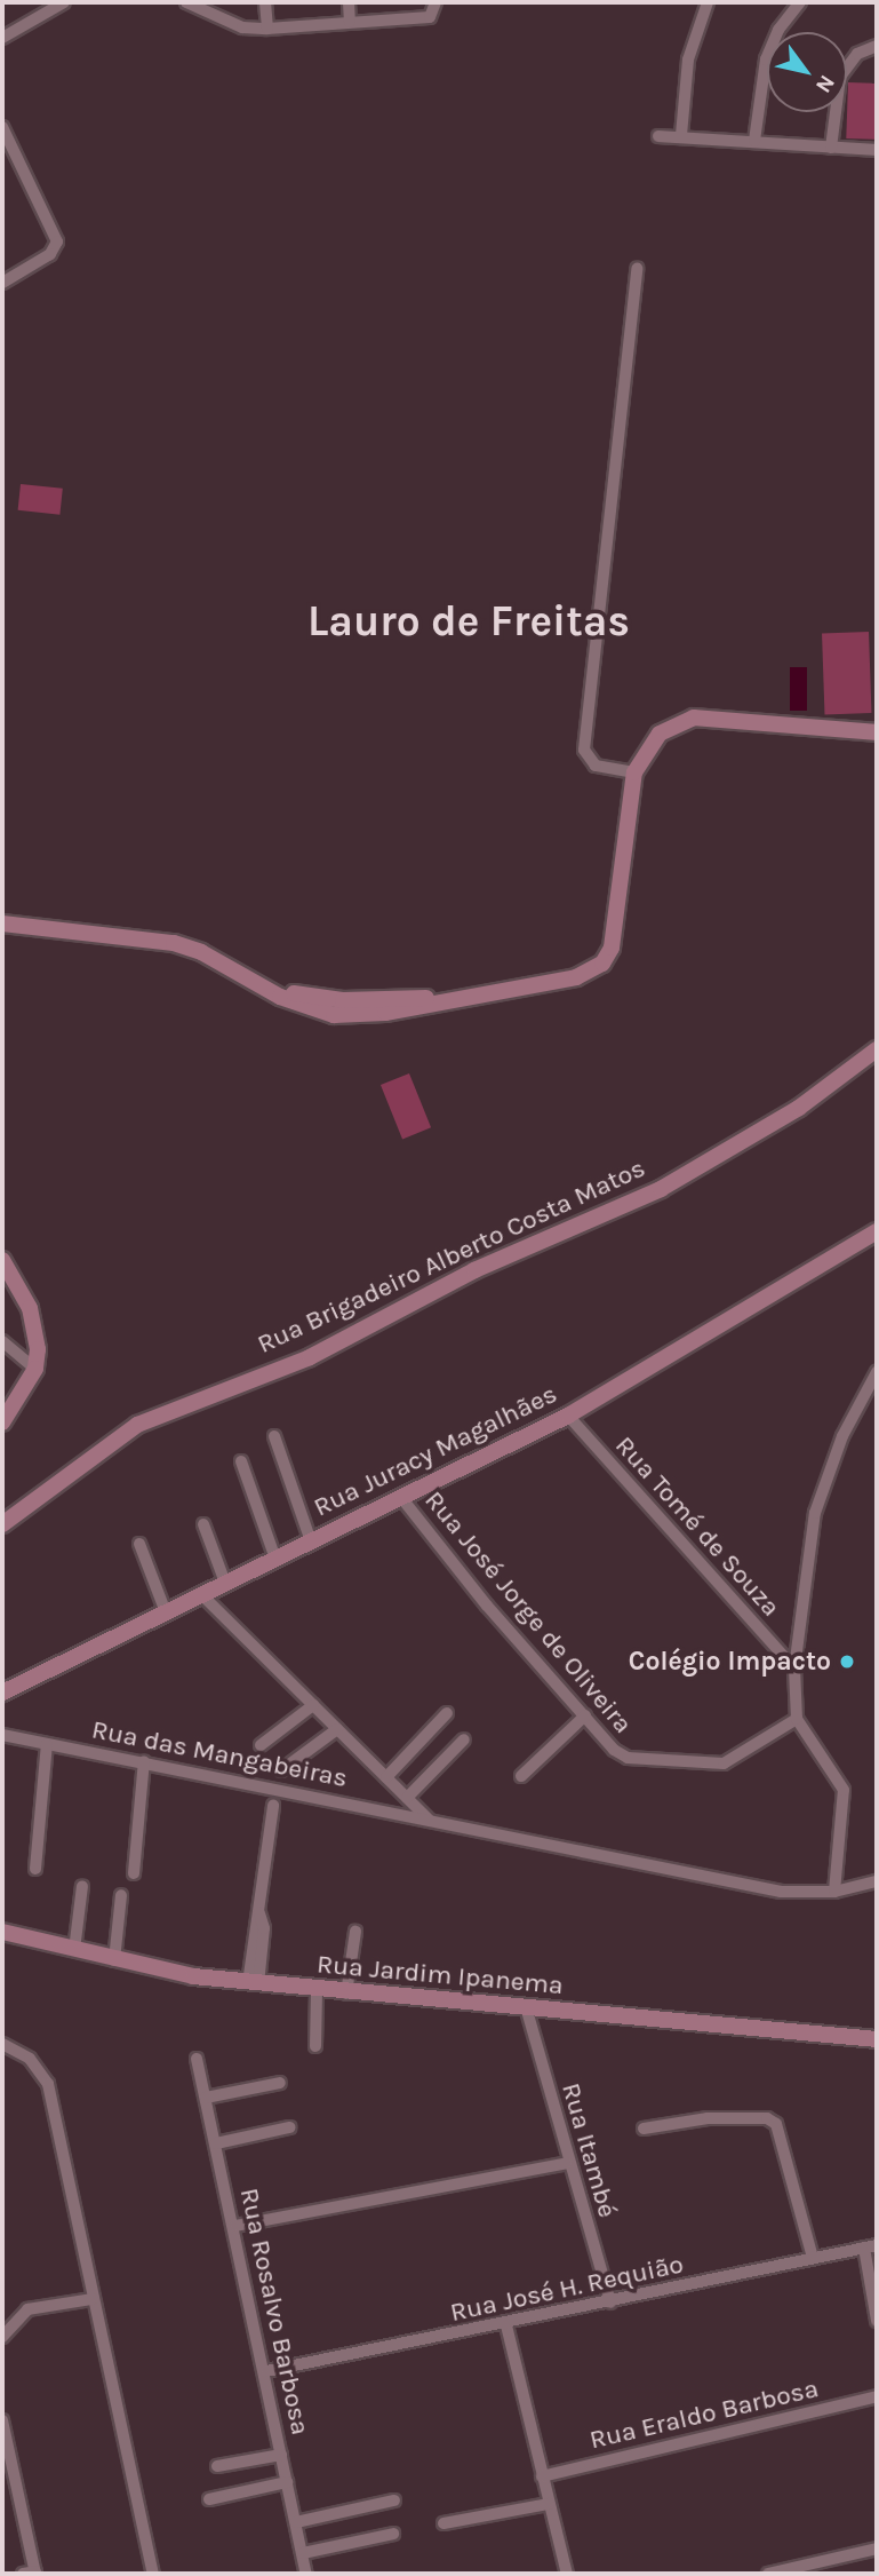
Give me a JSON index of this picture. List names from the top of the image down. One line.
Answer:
{"streets":{"street":["Rua Brigadeiro Alberto Costa Matos","Rua Juracy Magalhães","Rua Tomé de Souza","Rua José Jorge de Oliveira","Rua das Mangabeiras","Rua Jardim Ipanema","Rua Itambé","Rua José H. Requião","Rua Rosalvo Barbosa","Rua Eraldo Barbosa"]},"crossings":[["Rua Juracy Magalhães","Rua Tomé de Souza"],["Rua Juracy Magalhães","Rua José Jorge de Oliveira"],["Rua Juracy Magalhães","Rua das Mangabeiras"],["Rua Jardim Ipanema","Rua Itambé"],["Rua Itambé","Rua José H. Requião"],["Rua José H. Requião","Rua Rosalvo Barbosa"]],"districts":["Lauro de Freitas"],"places":["Colégio Impacto"],"north":"bottom right"}
